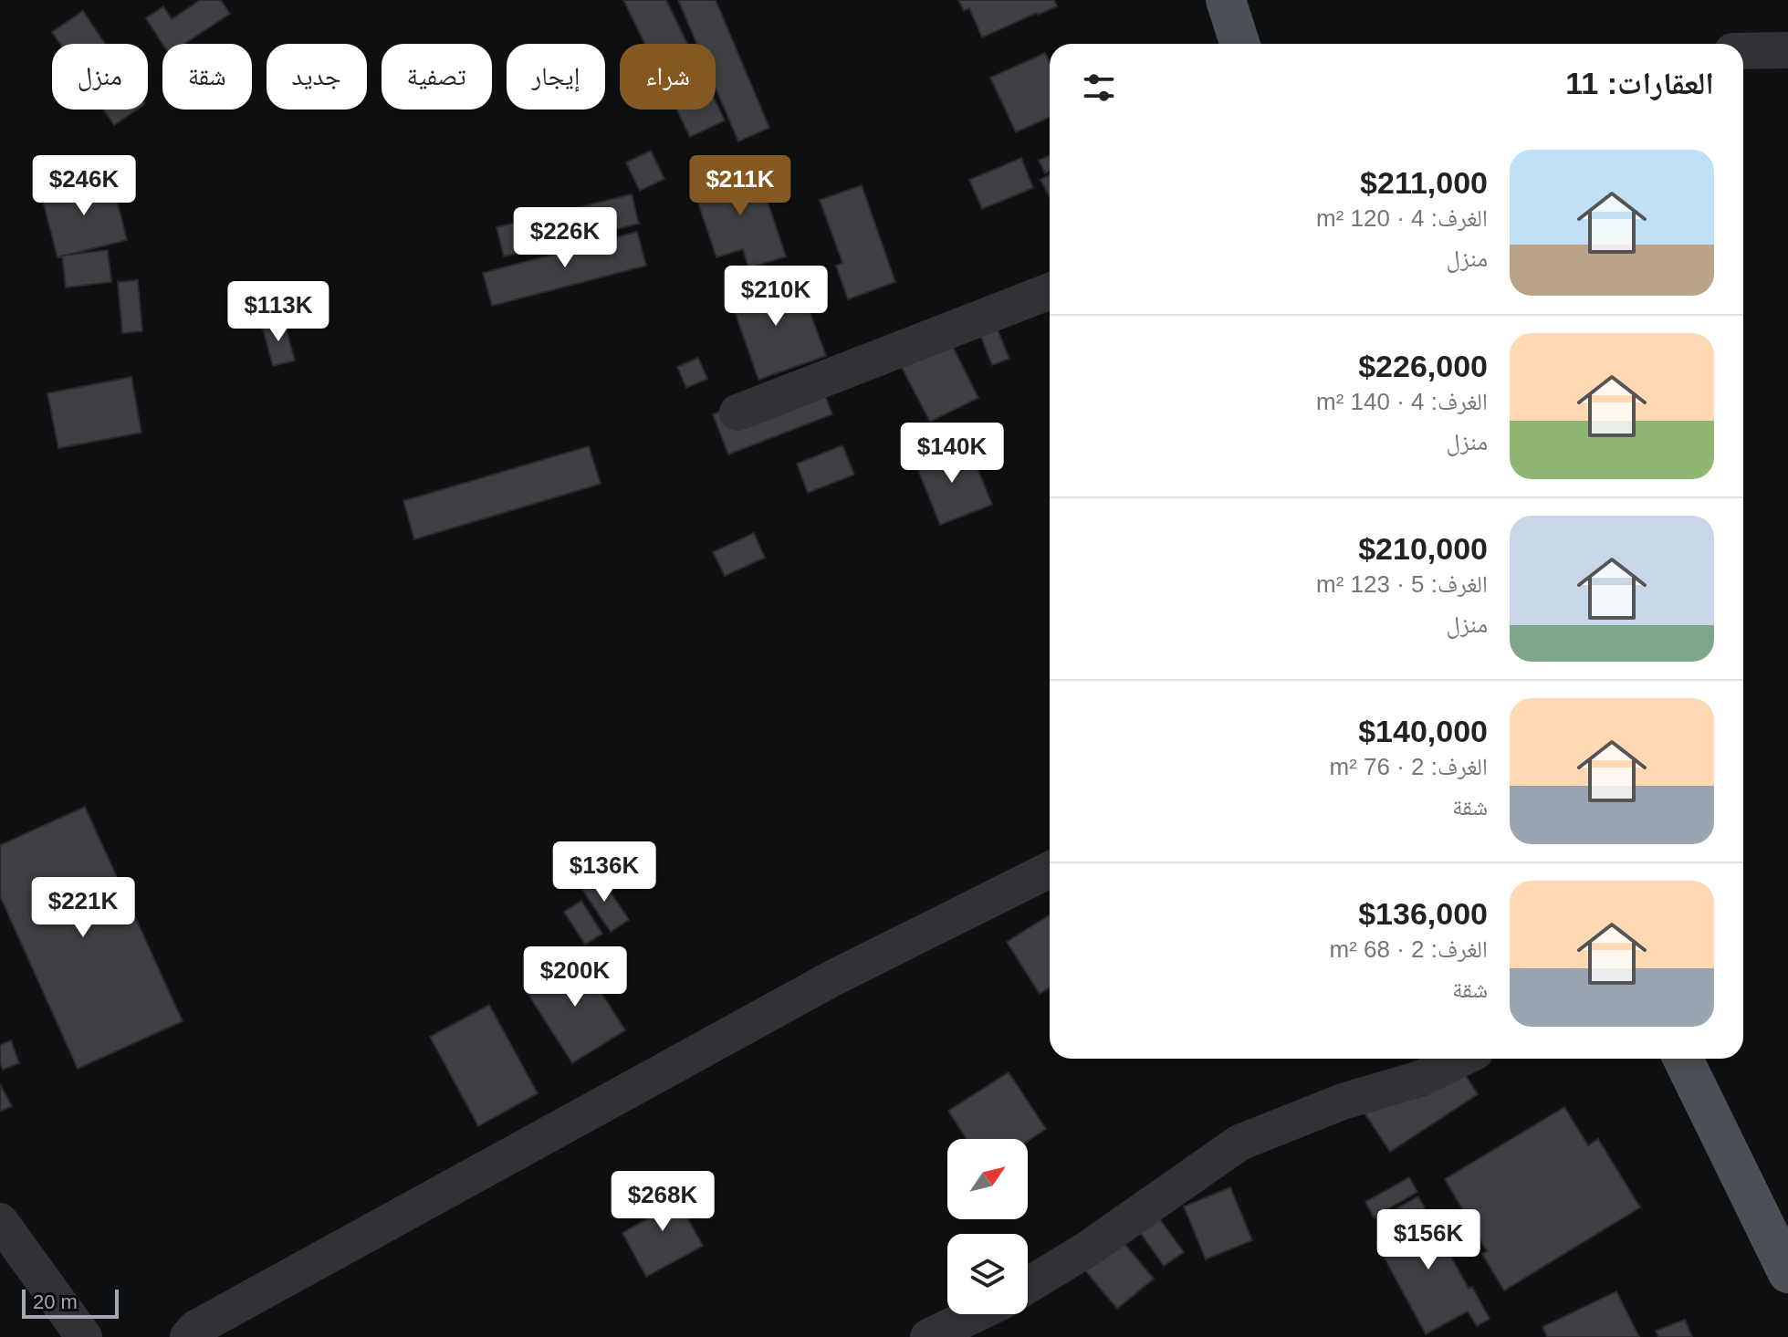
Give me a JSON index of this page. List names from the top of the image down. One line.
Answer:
{"scale_bar":"20 m","north":"top right","page":{"chip":["شراء","إيجار","تصفية","جديد","شقة","منزل"],"heading":"العقارات: 11","list":[{"name":"$211,000","note":"الغرف: 4 · 120 m² · منزل"},{"name":"$226,000","note":"الغرف: 4 · 140 m² · منزل"},{"name":"$210,000","note":"الغرف: 5 · 123 m² · منزل"},{"name":"$140,000","note":"الغرف: 2 · 76 m² · شقة"},{"name":"$136,000","note":"الغرف: 2 · 68 m² · شقة"}],"price":["$246K","$211K","$226K","$210K","$113K","$140K","$136K","$221K","$200K","$268K","$156K"],"scale":"20 m"}}
